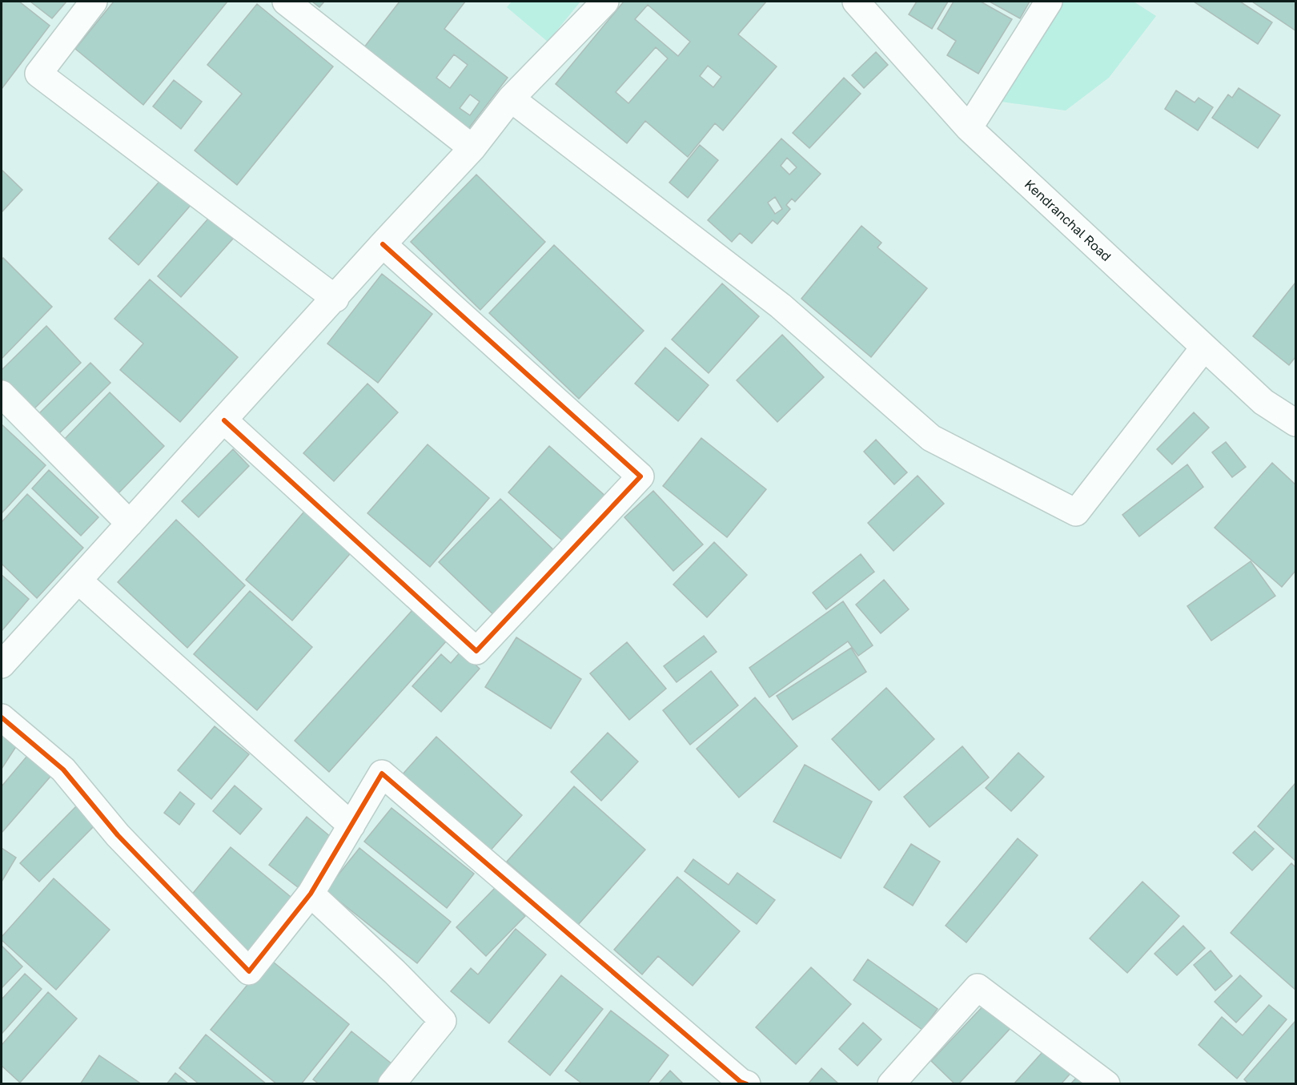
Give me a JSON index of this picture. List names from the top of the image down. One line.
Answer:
{"streets":{"street":["Kendranchal Road"]}}
